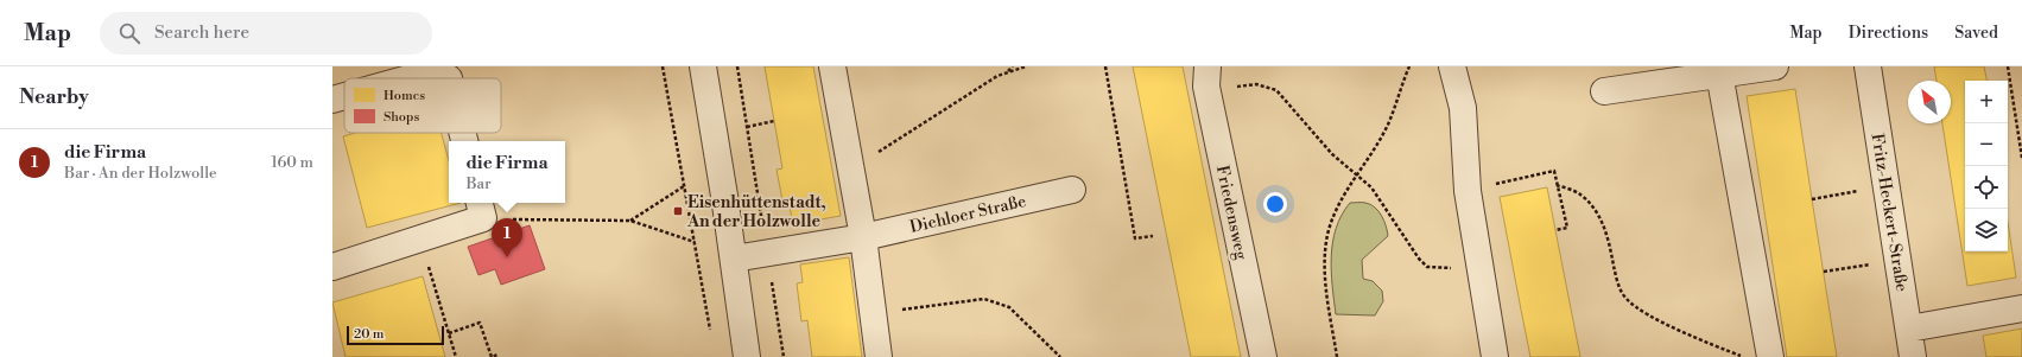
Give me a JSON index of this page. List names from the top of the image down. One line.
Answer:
{"streets":{"street":["Friedensweg","Fritz-Heckert-Straße","Diehloer Straße"]},"places":{"transit":["Eisenhüttenstadt, An der Holzwolle"]},"legend":["Homes","Shops"],"scale_bar":"20 m","north":"top left","page":{"header":"Map","search":"Search here","nav":["Map","Directions","Saved"],"heading":"Nearby","map_buttons":["+","−"],"list":[{"mark":"1","name":"die Firma","note":"Bar · An der Holzwolle","value":"160 m"}],"popup":["die Firma","Bar"],"pins":"1","scale":"20 m"}}
